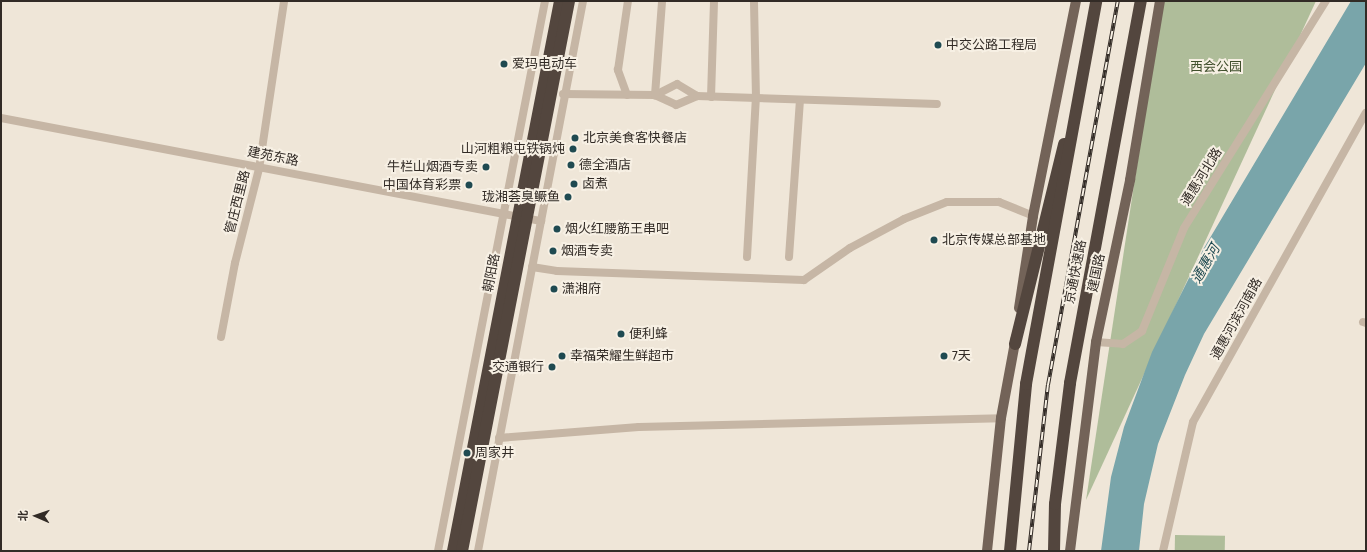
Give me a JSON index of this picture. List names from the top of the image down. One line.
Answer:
{"streets":{"highway":["京通快速路","朝阳路"],"main road":["建国路"],"street":["建苑东路","通惠河北路","管庄西里路","通惠河滨河南路"]},"crossings":[["建苑东路","管庄西里路"],["建苑东路","朝阳路"],["通惠河北路","建国路"]],"water":["通惠河"],"parks":["西会公园"],"places":["中交公路工程局","爱玛电动车","北京美食客快餐店","山河粗粮屯铁锅炖","德全酒店","牛栏山烟酒专卖","卤煮","中国体育彩票","珑湘荟臭鳜鱼","烟火红腰筋王串吧","北京传媒总部基地","烟酒专卖","潇湘府","便利蜂","幸福荣耀生鲜超市","7天","交通银行","周家井"],"north":"left"}
